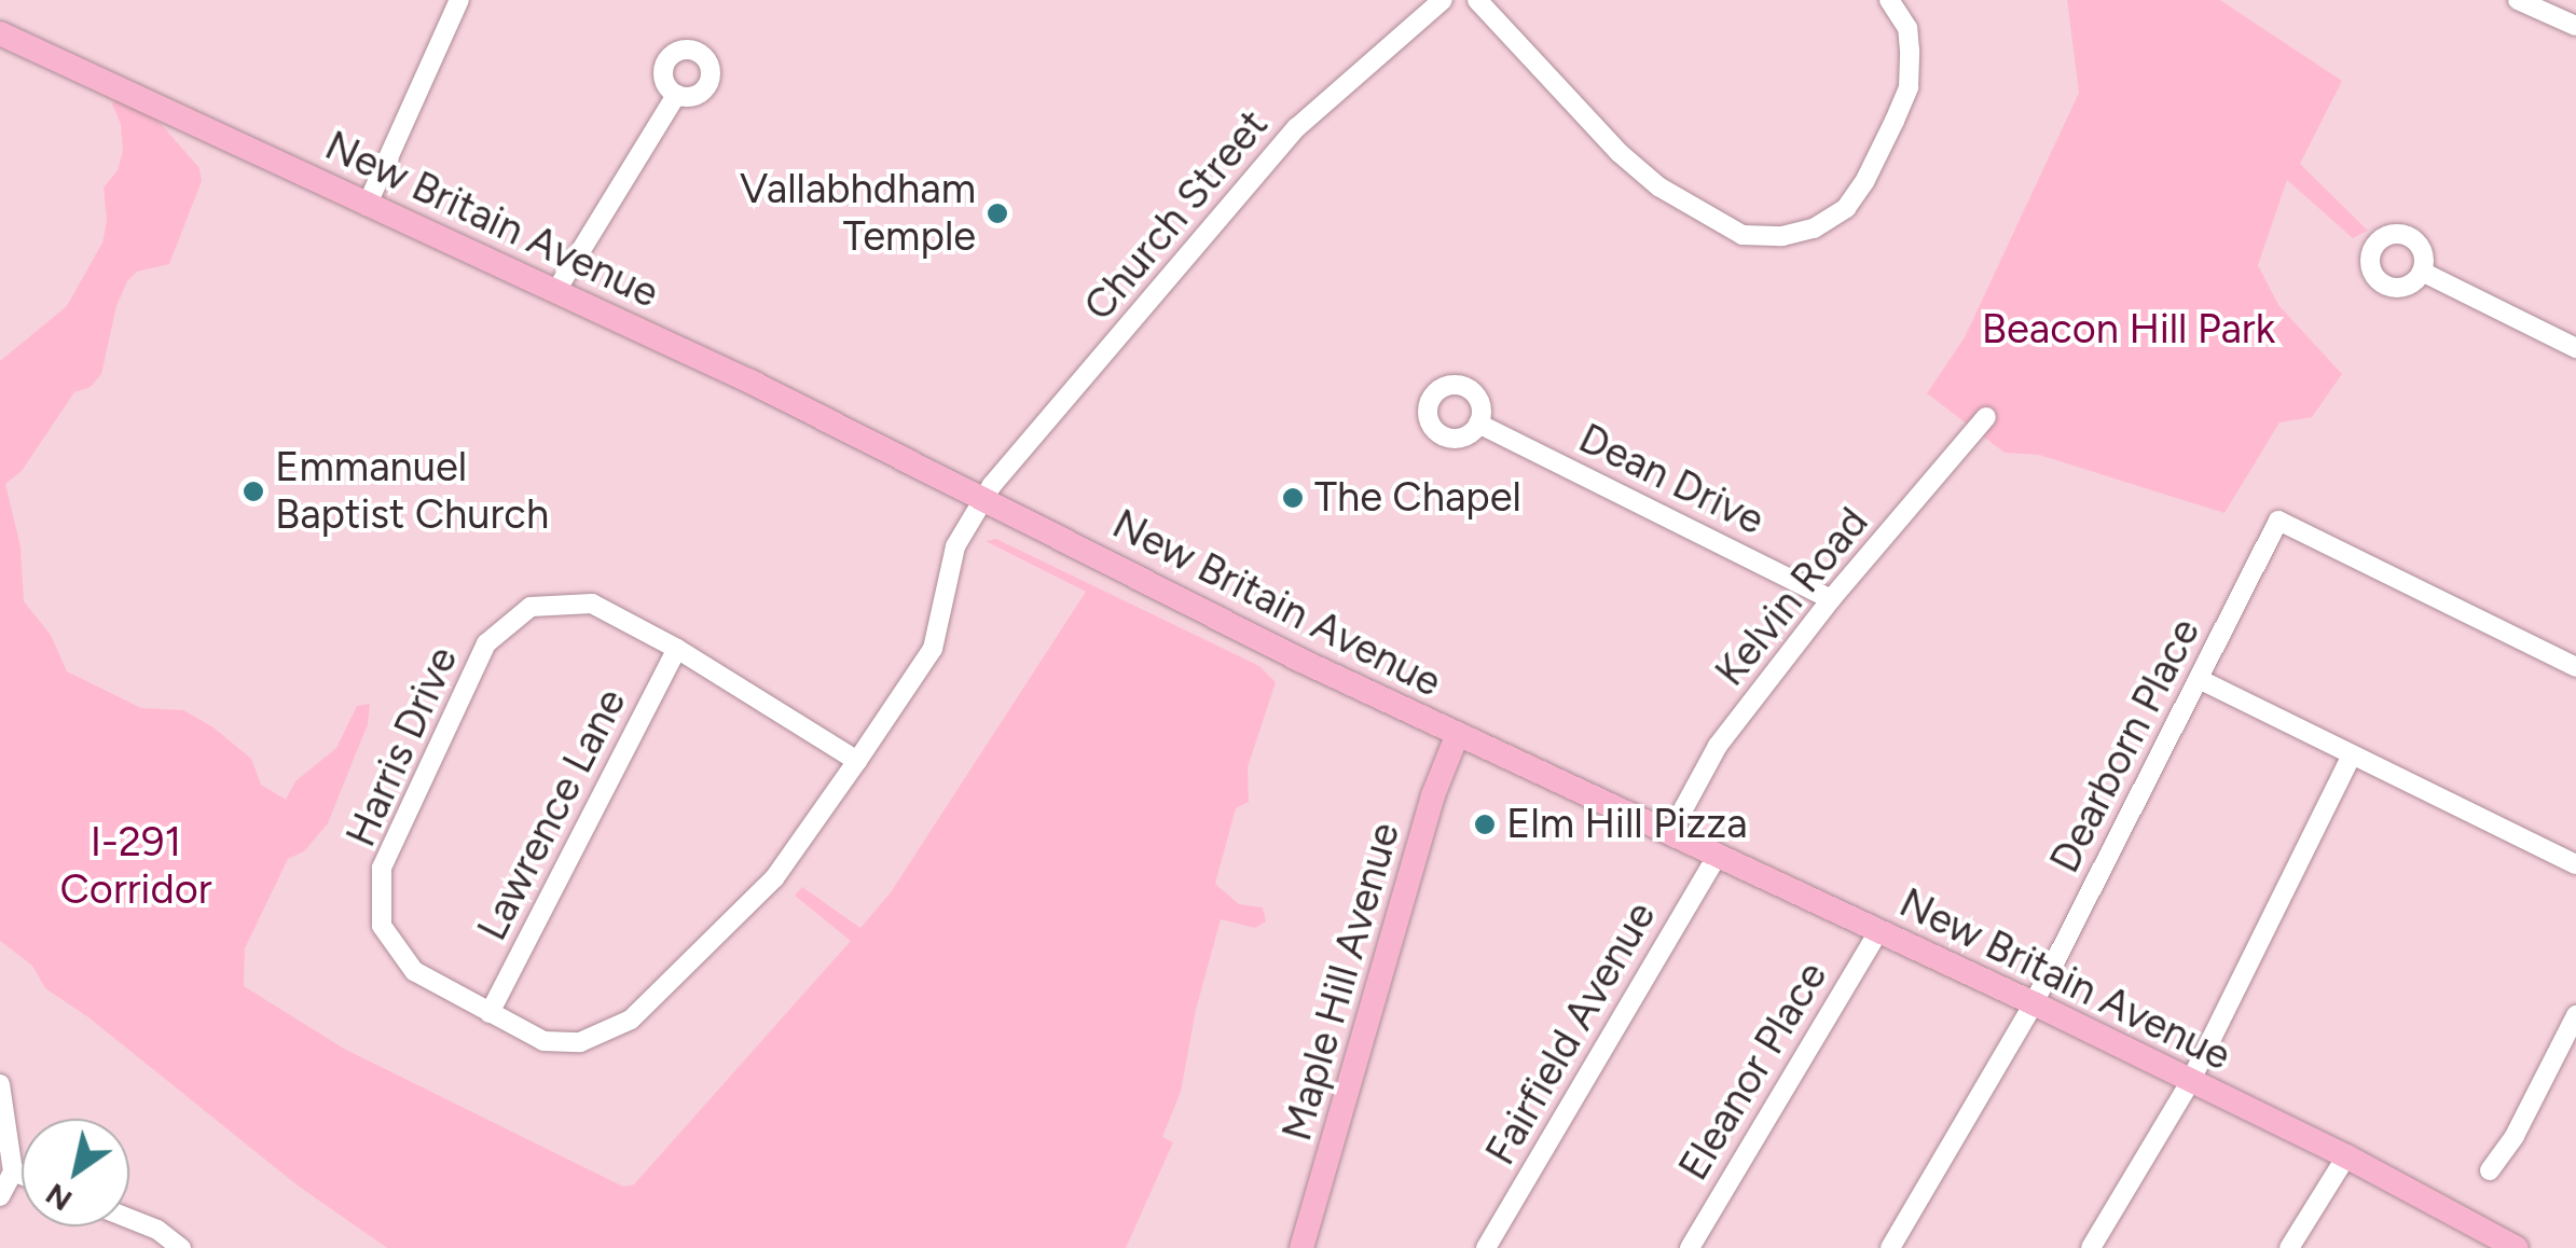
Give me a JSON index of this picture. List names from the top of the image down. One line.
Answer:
{"streets":{"main road":["New Britain Avenue","Maple Hill Avenue"],"street":["Church Street","Dean Drive","Kelvin Road","Dearborn Place","Harris Drive","Lawrence Lane","Fairfield Avenue","Eleanor Place"]},"crossings":[["Church Street","New Britain Avenue"],["Church Street","Harris Drive"],["New Britain Avenue","Kelvin Road"],["New Britain Avenue","Dearborn Place"],["New Britain Avenue","Harris Drive"],["New Britain Avenue","Maple Hill Avenue"],["New Britain Avenue","Fairfield Avenue"],["New Britain Avenue","Eleanor Place"],["Dean Drive","Kelvin Road"],["Harris Drive","Lawrence Lane"]],"parks":["Beacon Hill Park","I-291 Corridor"],"places":["Vallabhdham Temple","Emmanuel Baptist Church","The Chapel","Elm Hill Pizza"],"north":"bottom left"}
